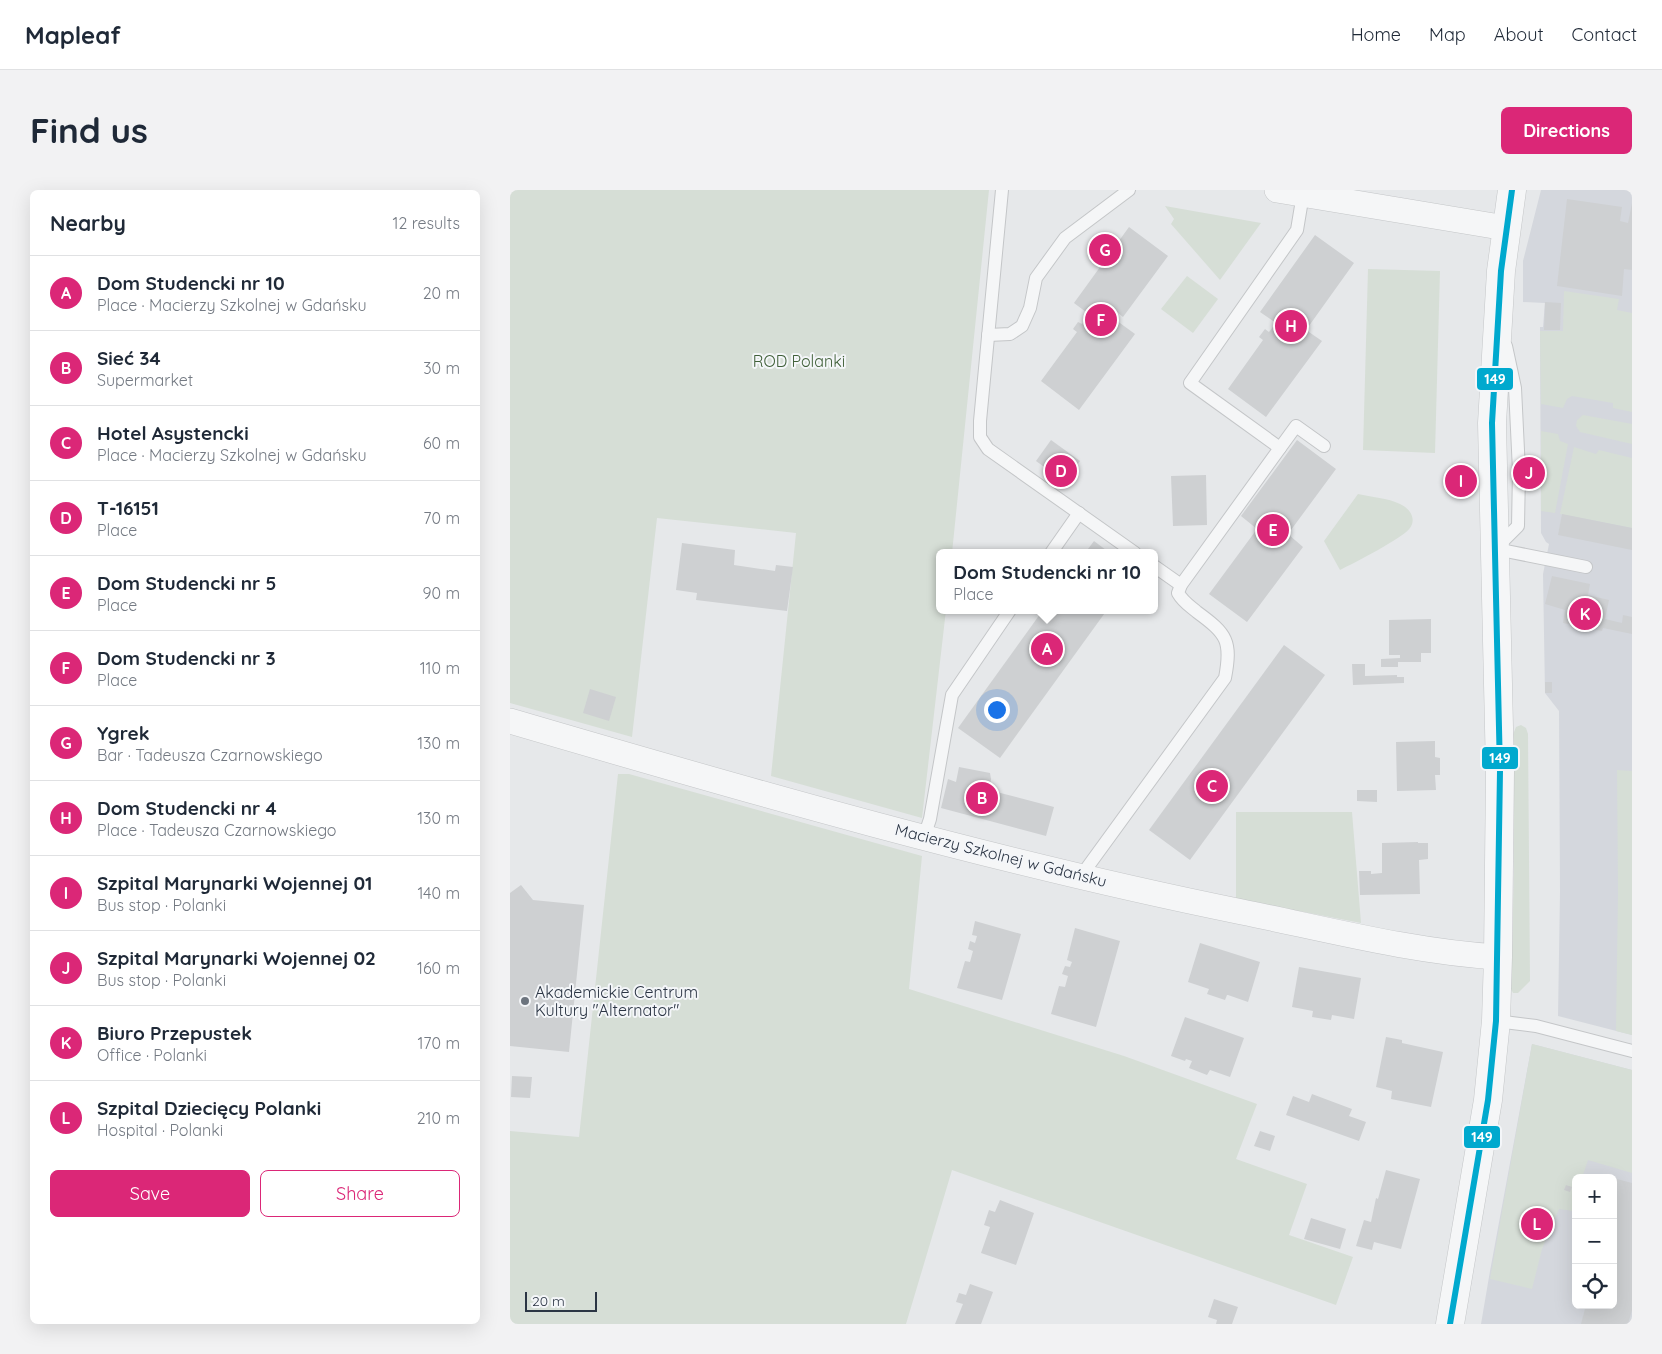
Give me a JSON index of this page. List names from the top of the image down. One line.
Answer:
{"streets":{"street":["Macierzy Szkolnej w Gdańsku"]},"parks":["ROD Polanki"],"places":["Akademickie Centrum Kultury \"Alternator\""],"lines":["transit line 149"],"scale_bar":"20 m","page":{"header":"Mapleaf","nav":["Home","Map","About","Contact"],"buttons":["Directions",["Save","Share"]],"title":"Find us","heading":["Nearby","12 results"],"pins":["G","F","H","D","J","I","E","K","A","C","B","L"],"list":[{"mark":"A","name":"Dom Studencki nr 10","note":"Place · Macierzy Szkolnej w Gdańsku","value":"20 m"},{"mark":"B","name":"Sieć 34","note":"Supermarket","value":"30 m"},{"mark":"C","name":"Hotel Asystencki","note":"Place · Macierzy Szkolnej w Gdańsku","value":"60 m"},{"mark":"D","name":"T-16151","note":"Place","value":"70 m"},{"mark":"E","name":"Dom Studencki nr 5","note":"Place","value":"90 m"},{"mark":"F","name":"Dom Studencki nr 3","note":"Place","value":"110 m"},{"mark":"G","name":"Ygrek","note":"Bar · Tadeusza Czarnowskiego","value":"130 m"},{"mark":"H","name":"Dom Studencki nr 4","note":"Place · Tadeusza Czarnowskiego","value":"130 m"},{"mark":"I","name":"Szpital Marynarki Wojennej 01","note":"Bus stop · Polanki","value":"140 m"},{"mark":"J","name":"Szpital Marynarki Wojennej 02","note":"Bus stop · Polanki","value":"160 m"},{"mark":"K","name":"Biuro Przepustek","note":"Office · Polanki","value":"170 m"},{"mark":"L","name":"Szpital Dziecięcy Polanki","note":"Hospital · Polanki","value":"210 m"}],"popup":["Dom Studencki nr 10","Place"],"map_buttons":["+","−"],"scale":"20 m"}}
